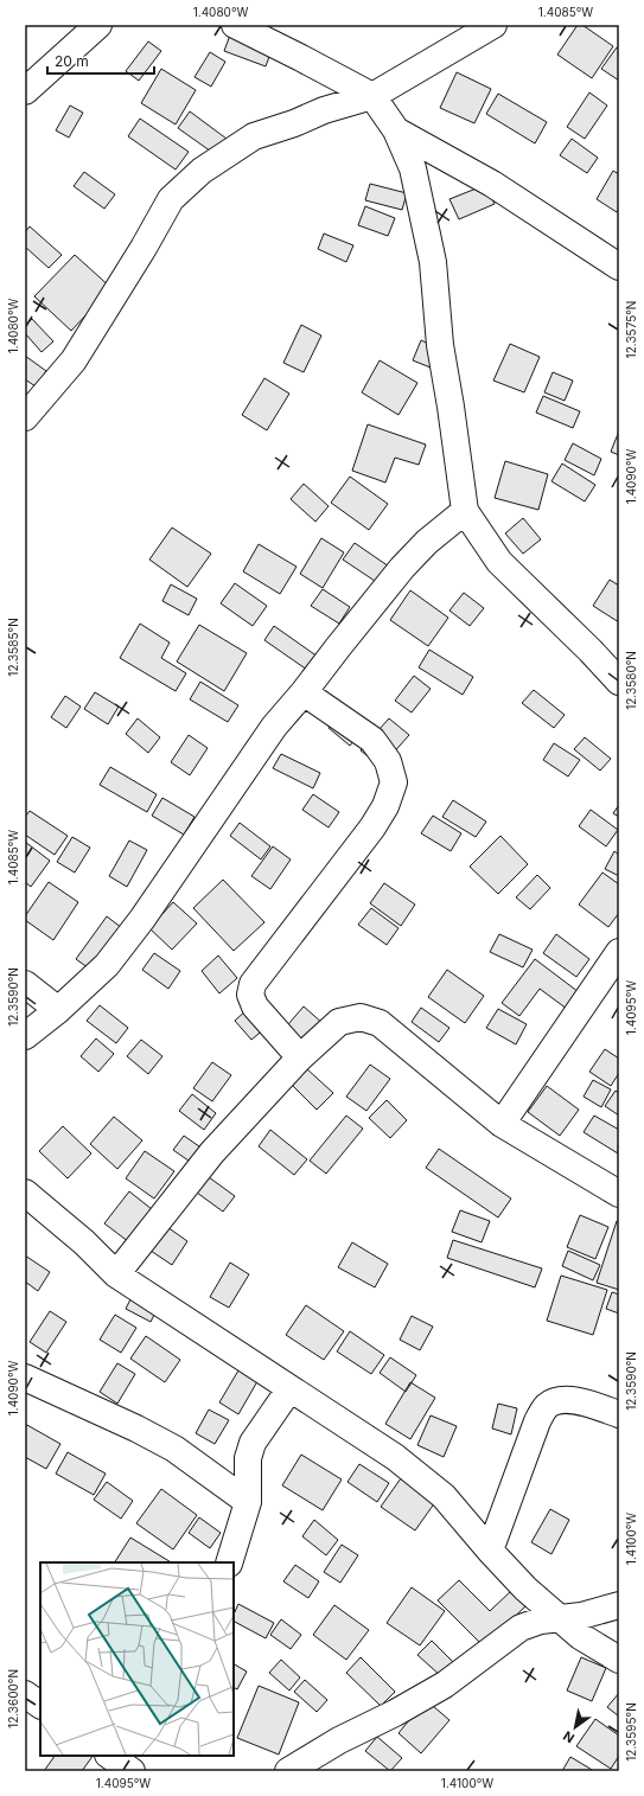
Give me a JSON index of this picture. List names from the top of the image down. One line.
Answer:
{"scale_bar":"20 m","north":"bottom left","coordinates":["1.4080°W","1.4085°W","12.3575°N","1.4090°W","12.3585°N","12.3580°N","12.3590°N","1.4095°W","1.4100°W","12.3600°N","12.3595°N"]}
